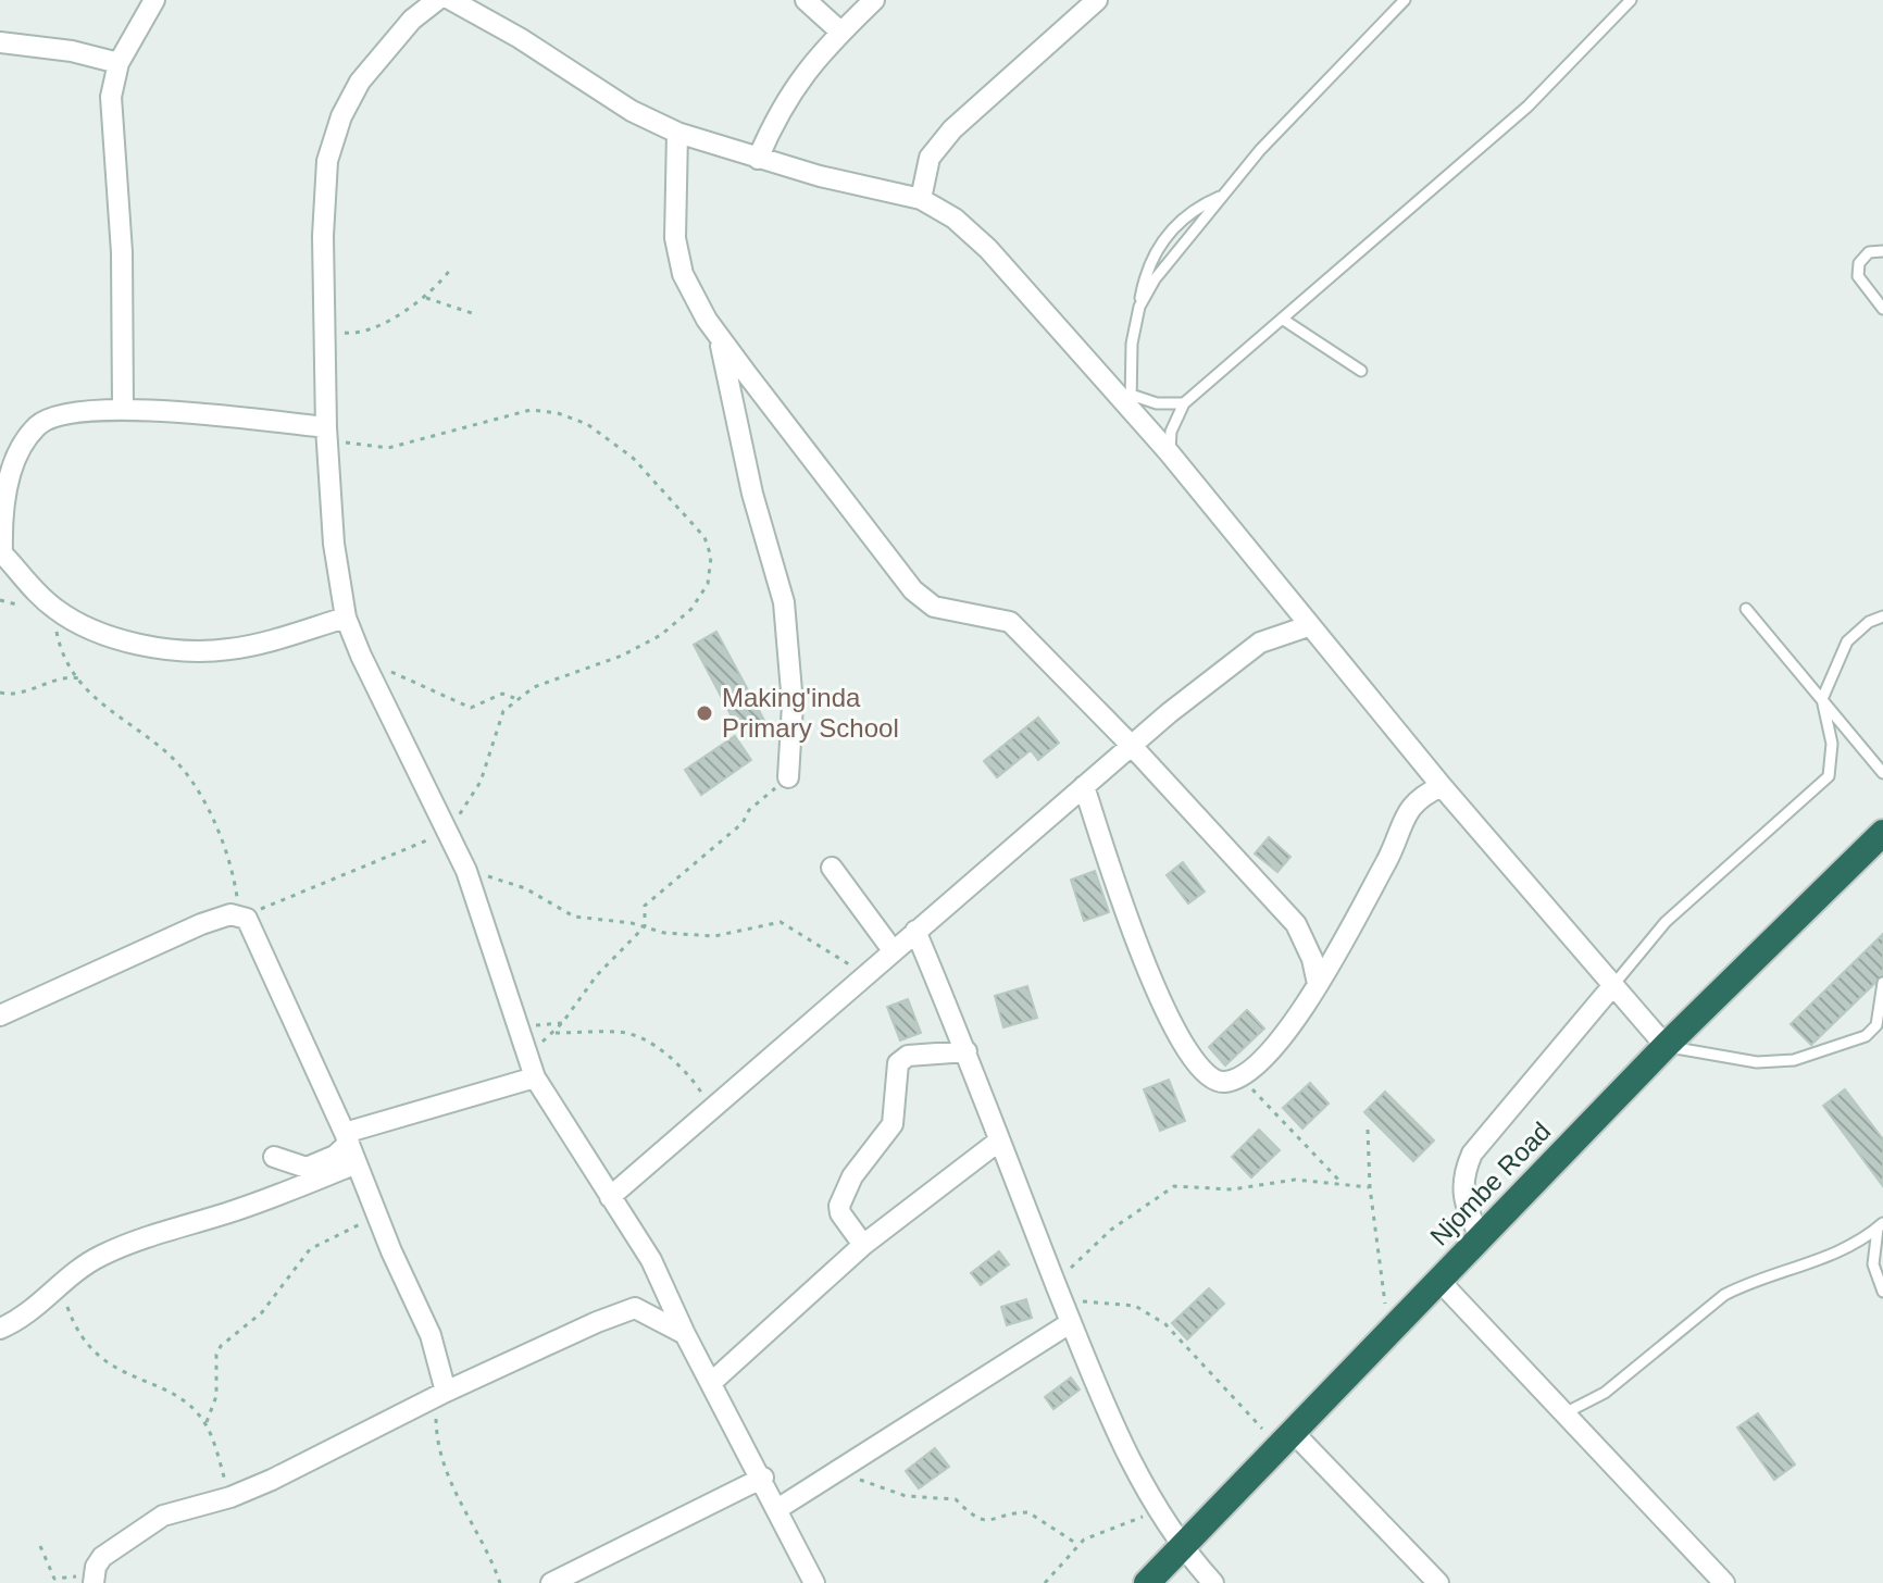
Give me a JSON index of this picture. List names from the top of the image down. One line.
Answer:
{"streets":{"highway":["Njombe Road"]},"places":["Making'inda Primary School"]}
